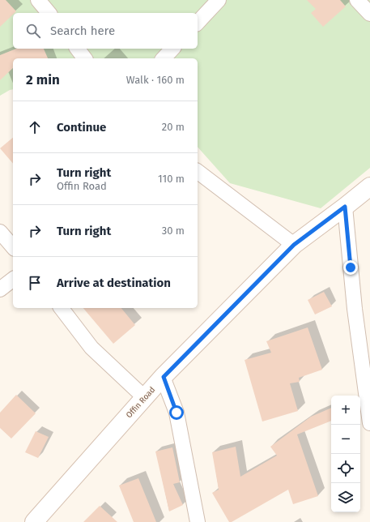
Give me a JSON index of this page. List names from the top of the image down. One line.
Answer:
{"streets":{"street":["Offin Road"]},"page":{"search":"Search here","heading":["2 min","Walk · 160 m"],"list":[["Continue","20 m"],["Turn right","Offin Road","110 m"],["Turn right","30 m"],"Arrive at destination"],"map_buttons":["+","−"]}}
